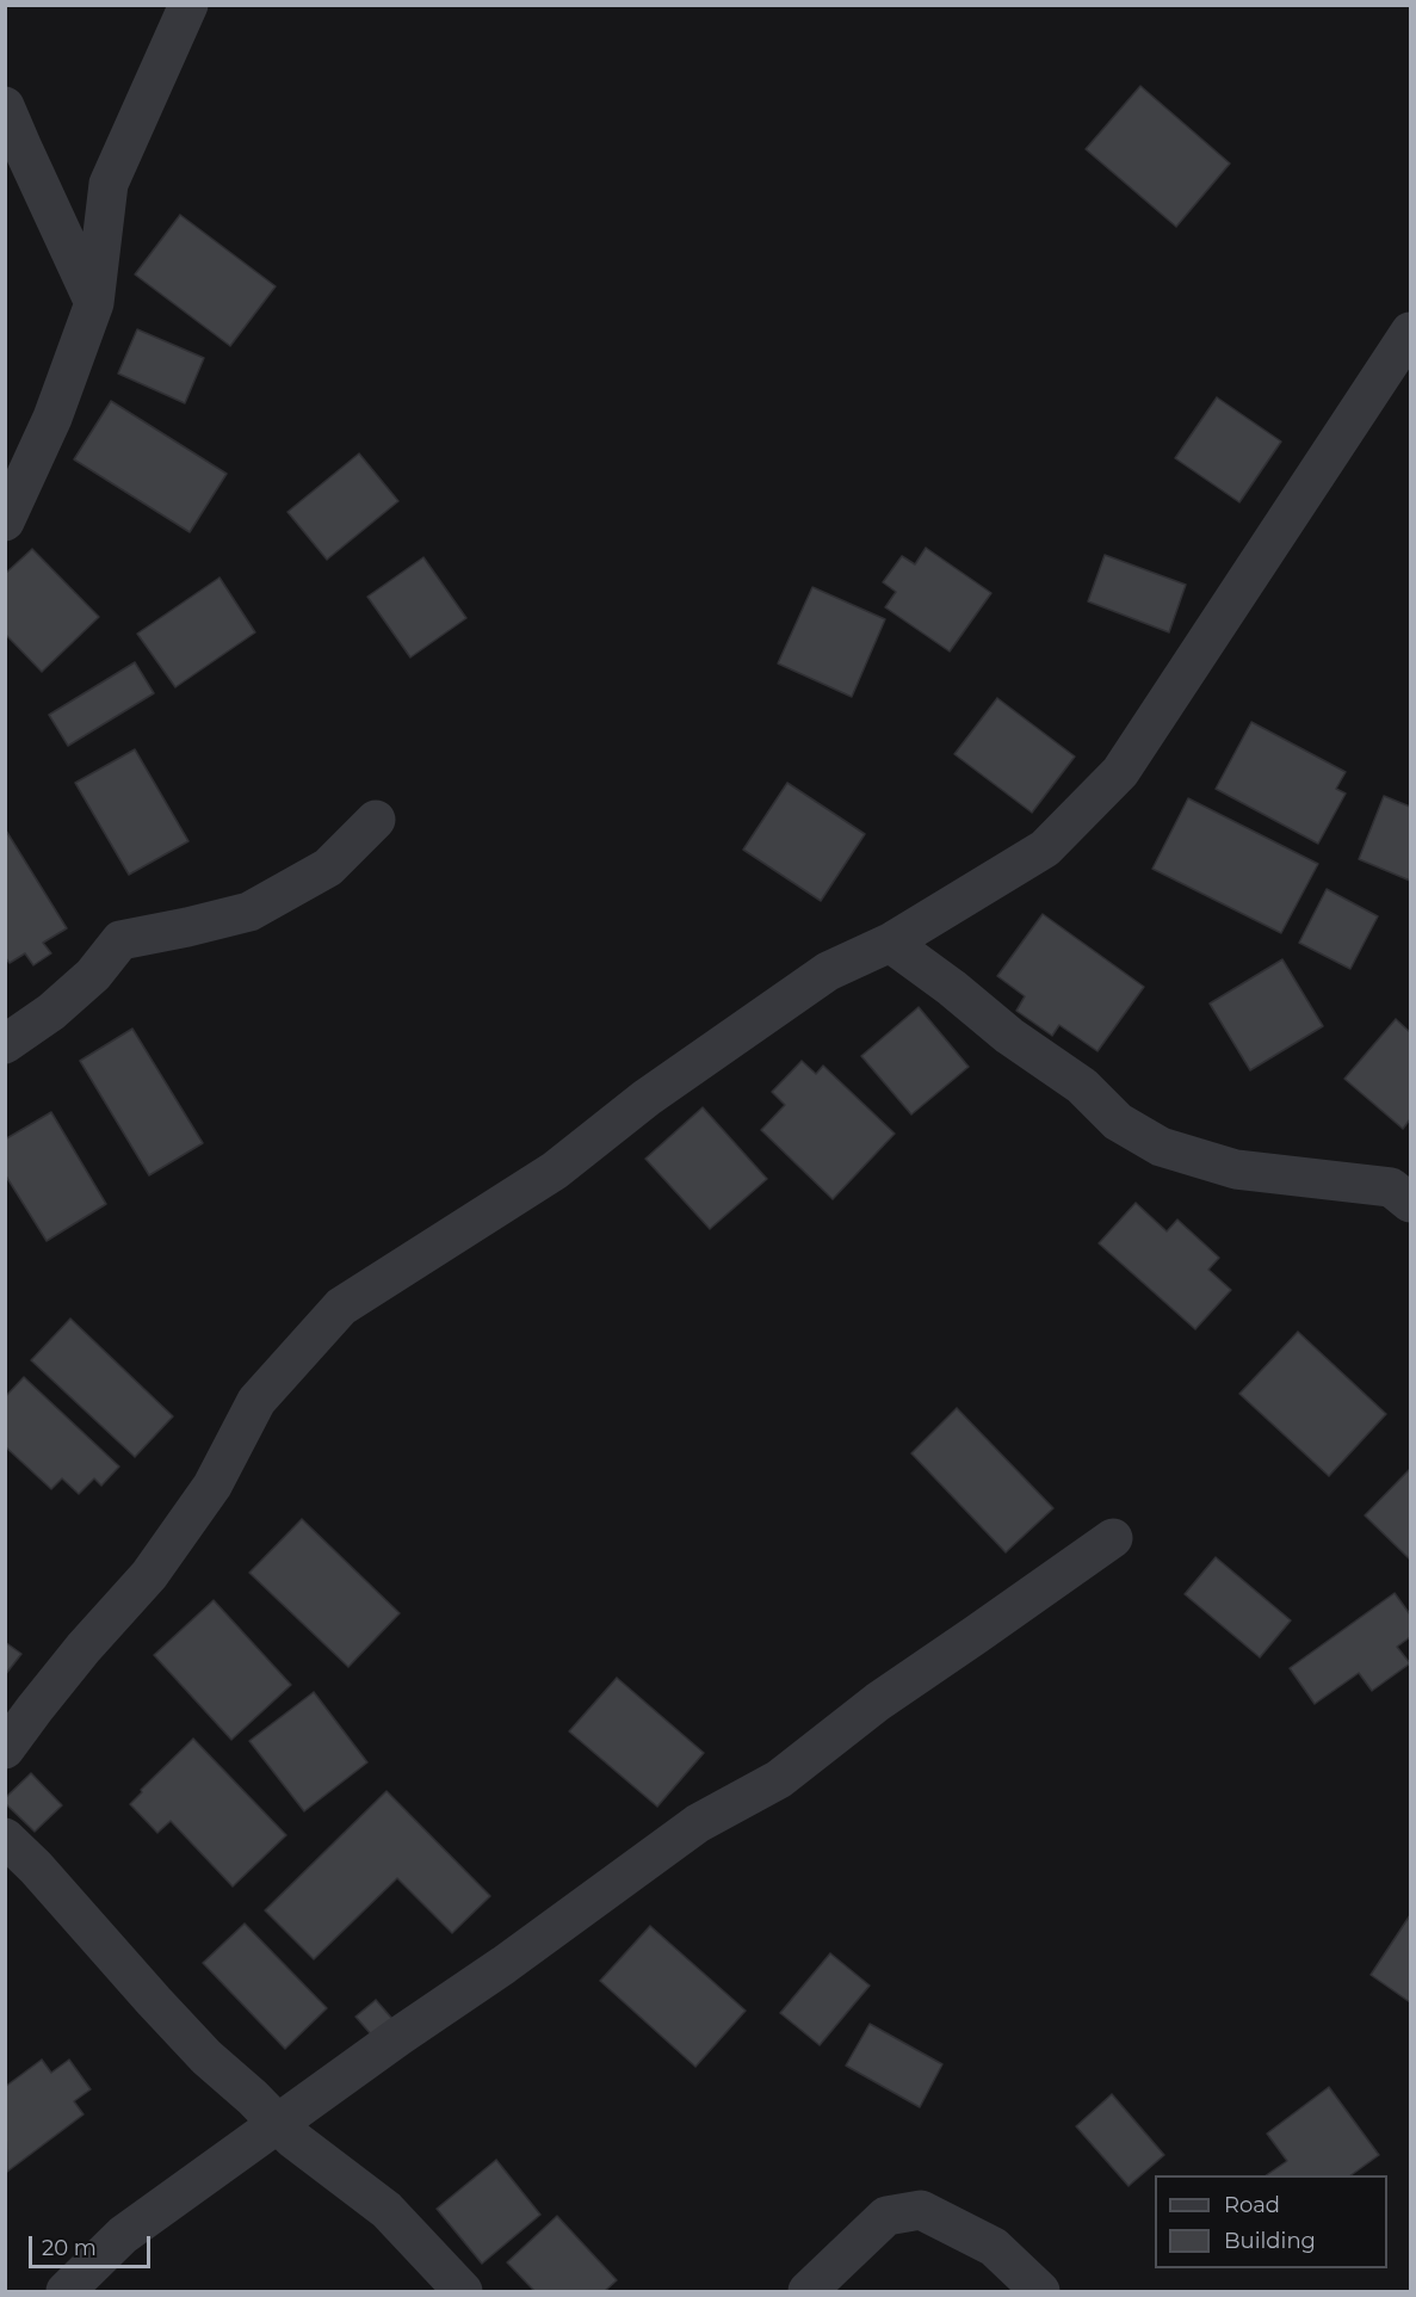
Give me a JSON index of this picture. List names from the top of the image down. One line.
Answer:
{"legend":["Road","Building"],"scale_bar":"20 m"}
